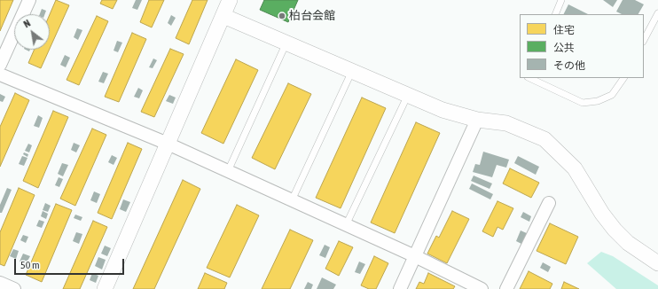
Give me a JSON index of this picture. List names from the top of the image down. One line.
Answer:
{"places":["柏台会館"],"legend":["住宅","公共","その他"],"scale_bar":"50 m","north":"top left"}
